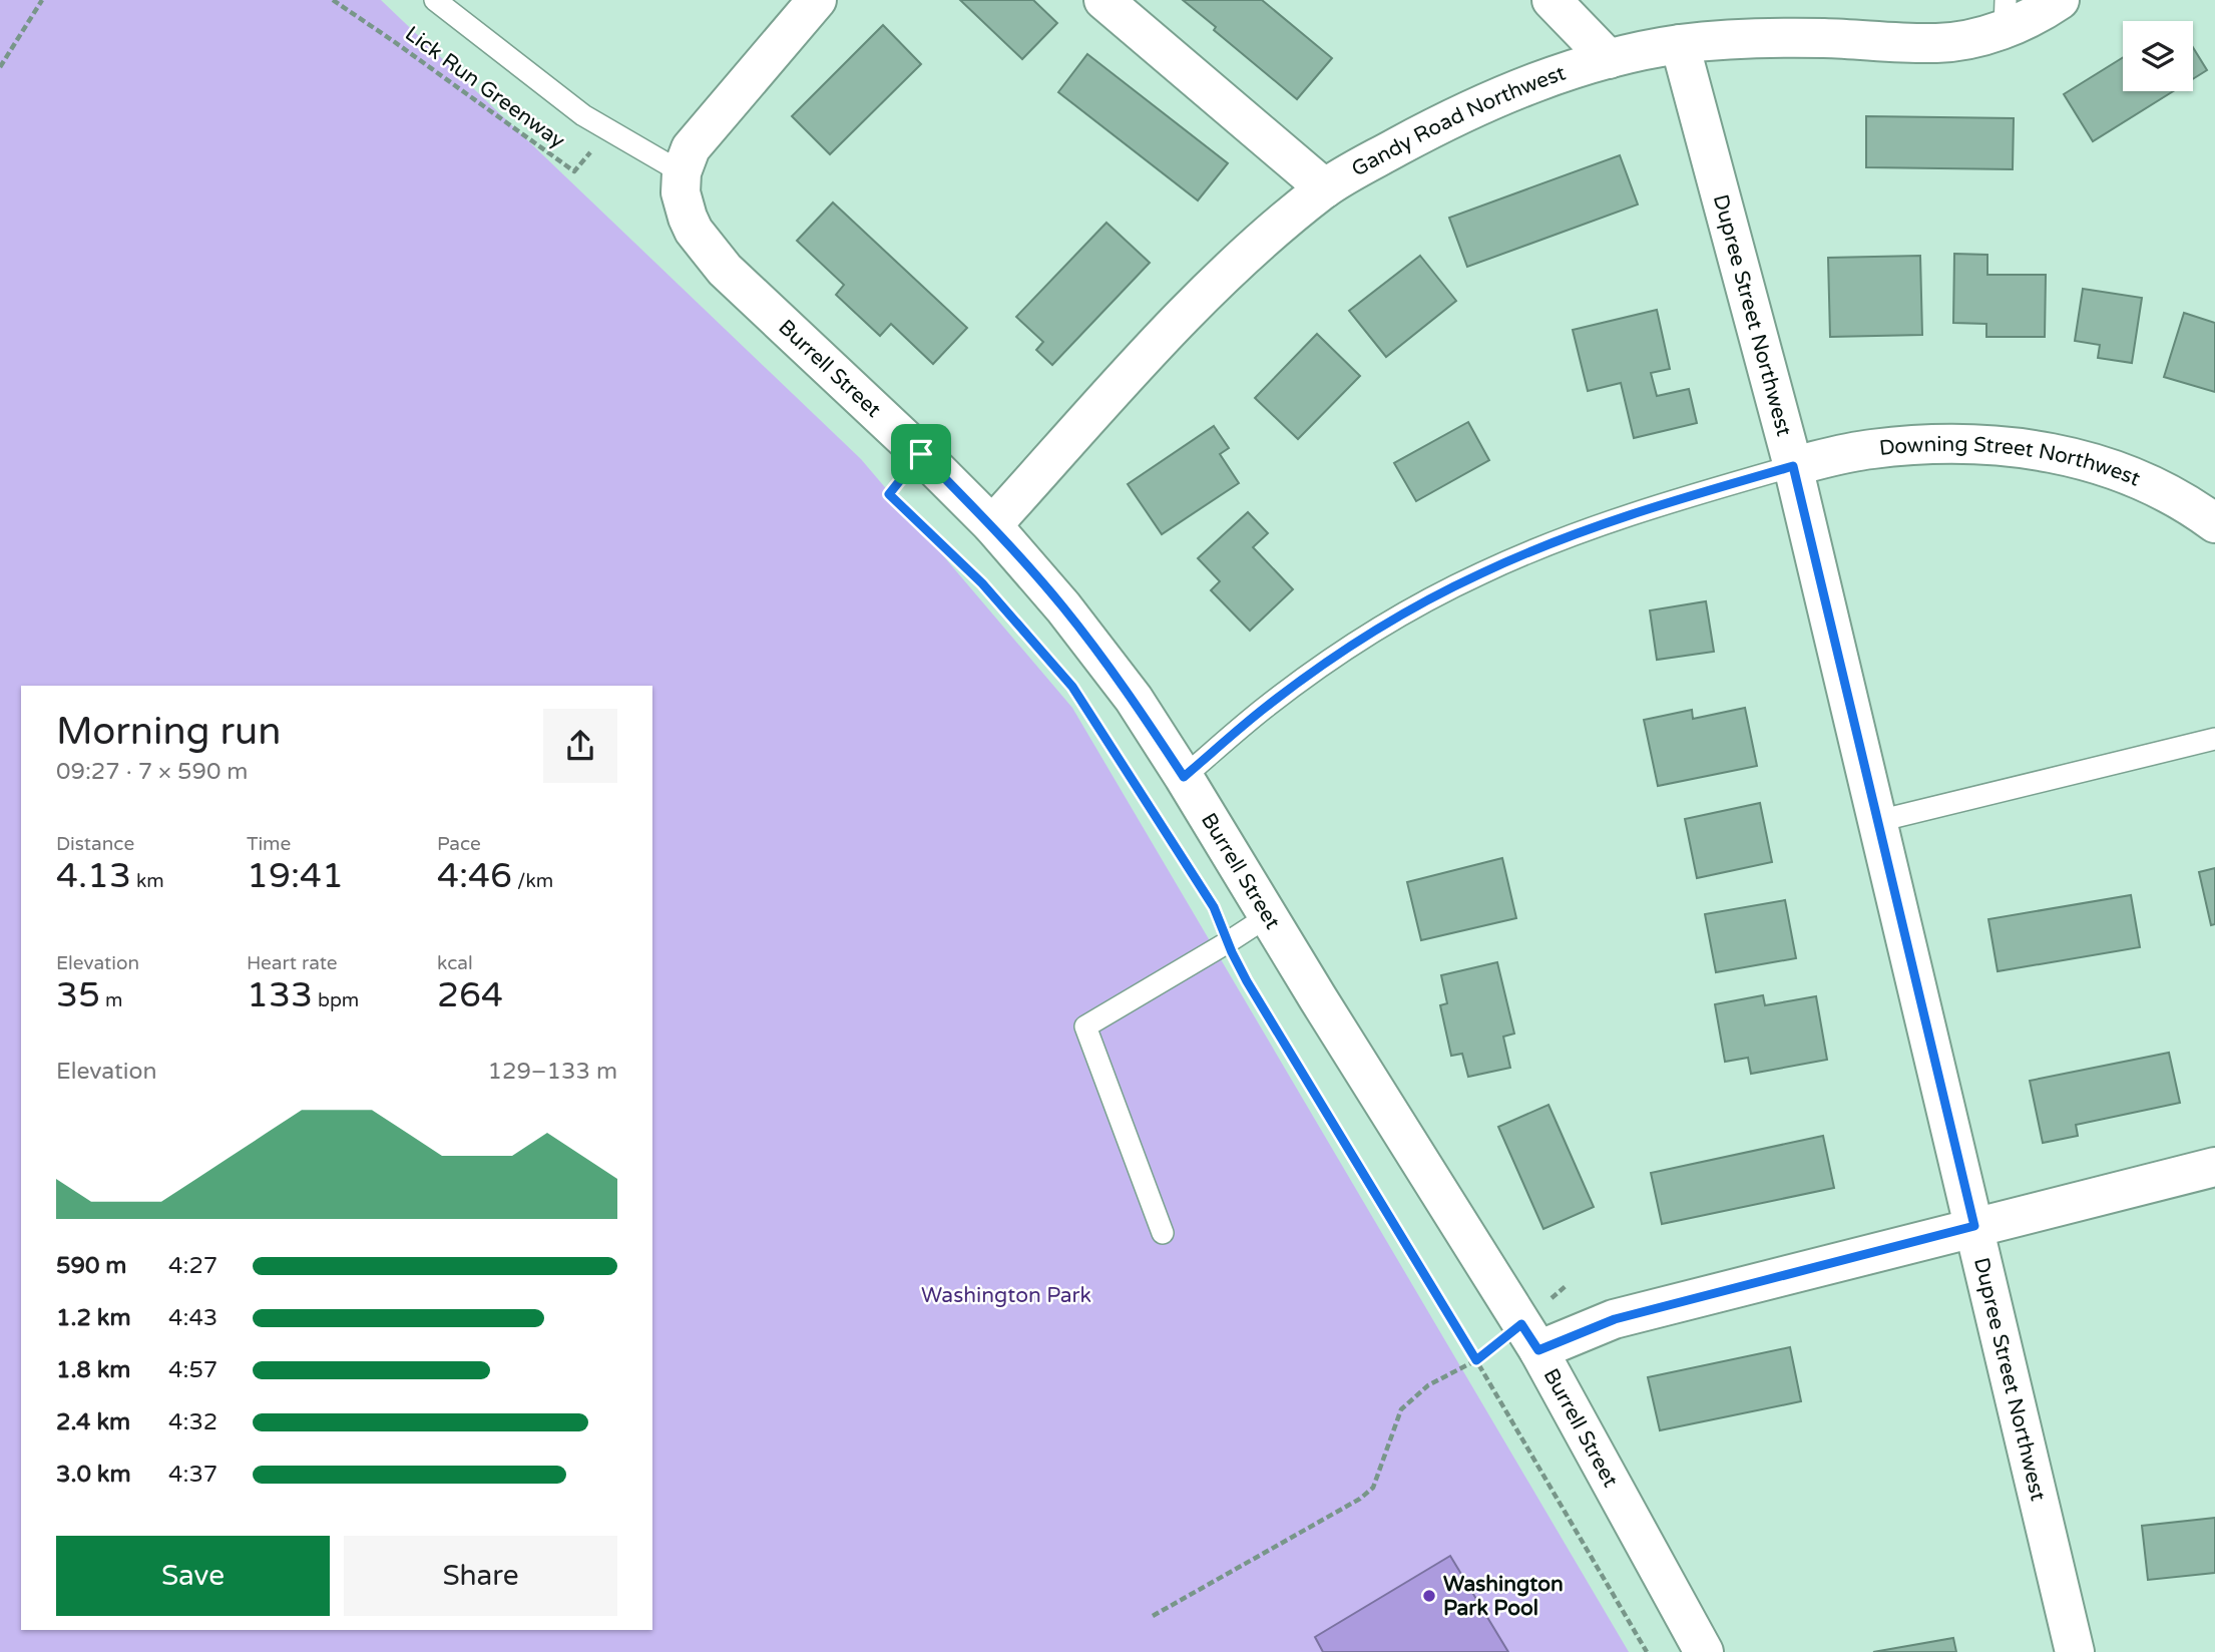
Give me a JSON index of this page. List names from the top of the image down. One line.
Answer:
{"streets":{"street":["Gandy Road Northwest","Dupree Street Northwest","Burrell Street","Downing Street Northwest"],"path":["Lick Run Greenway"]},"crossings":[["Gandy Road Northwest","Dupree Street Northwest"],["Gandy Road Northwest","Burrell Street"],["Dupree Street Northwest","Downing Street Northwest"]],"parks":["Washington Park"],"places":["Washington Park Pool"],"page":{"heading":["Morning run","09:27 · 7 × 590 m"],"stats":[["Distance","4.13 km"],["Time","19:41"],["Pace","4:46 /km"],["Elevation","35 m"],["Heart rate","133 bpm"],["kcal","264"]],"chart":["Elevation","129–133 m"],"list":[{"name":"590 m","note":"4:27"},{"name":"1.2 km","note":"4:43"},{"name":"1.8 km","note":"4:57"},{"name":"2.4 km","note":"4:32"},{"name":"3.0 km","note":"4:37"}],"buttons":["Save","Share"]}}
